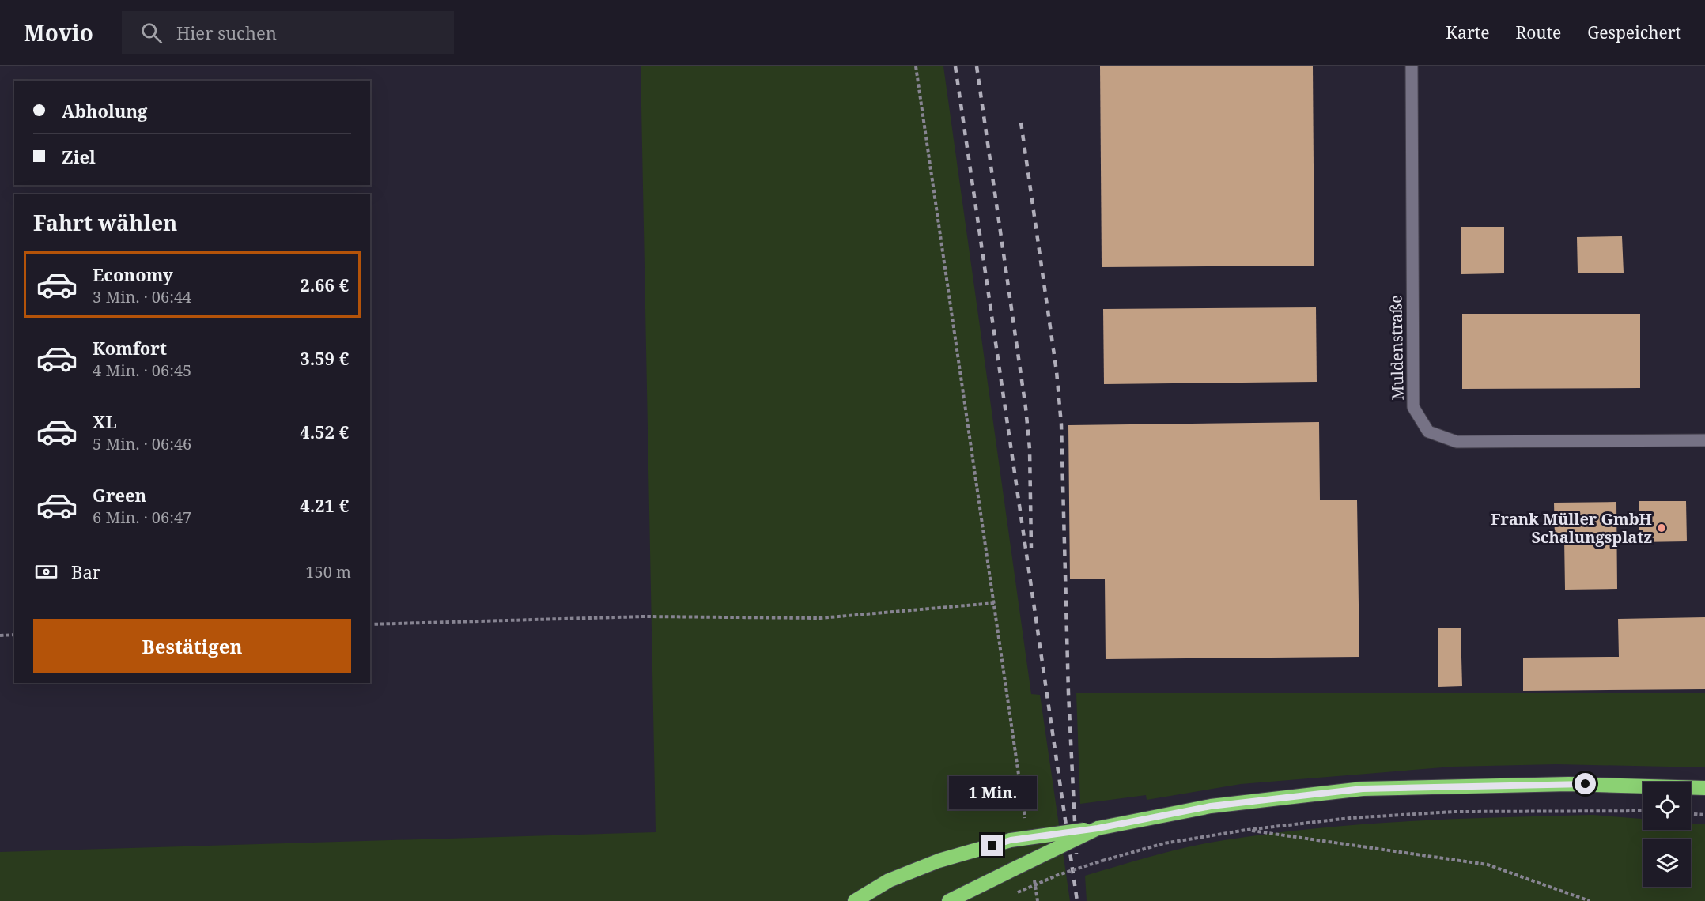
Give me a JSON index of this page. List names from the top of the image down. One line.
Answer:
{"streets":{"street":["Muldenstraße"]},"places":["Frank Müller GmbH Schalungsplatz"],"page":{"header":"Movio","search":"Hier suchen","nav":["Karte","Route","Gespeichert"],"banner":["Abholung","Ziel"],"heading":"Fahrt wählen","list":[{"name":"Economy","note":"3 Min. · 06:44","value":"2.66 €"},{"name":"Komfort","note":"4 Min. · 06:45","value":"3.59 €"},{"name":"XL","note":"5 Min. · 06:46","value":"4.52 €"},{"name":"Green","note":"6 Min. · 06:47","value":"4.21 €"}],"pay":["Bar","150 m"],"buttons":"Bestätigen","bubble":"1 Min."}}
